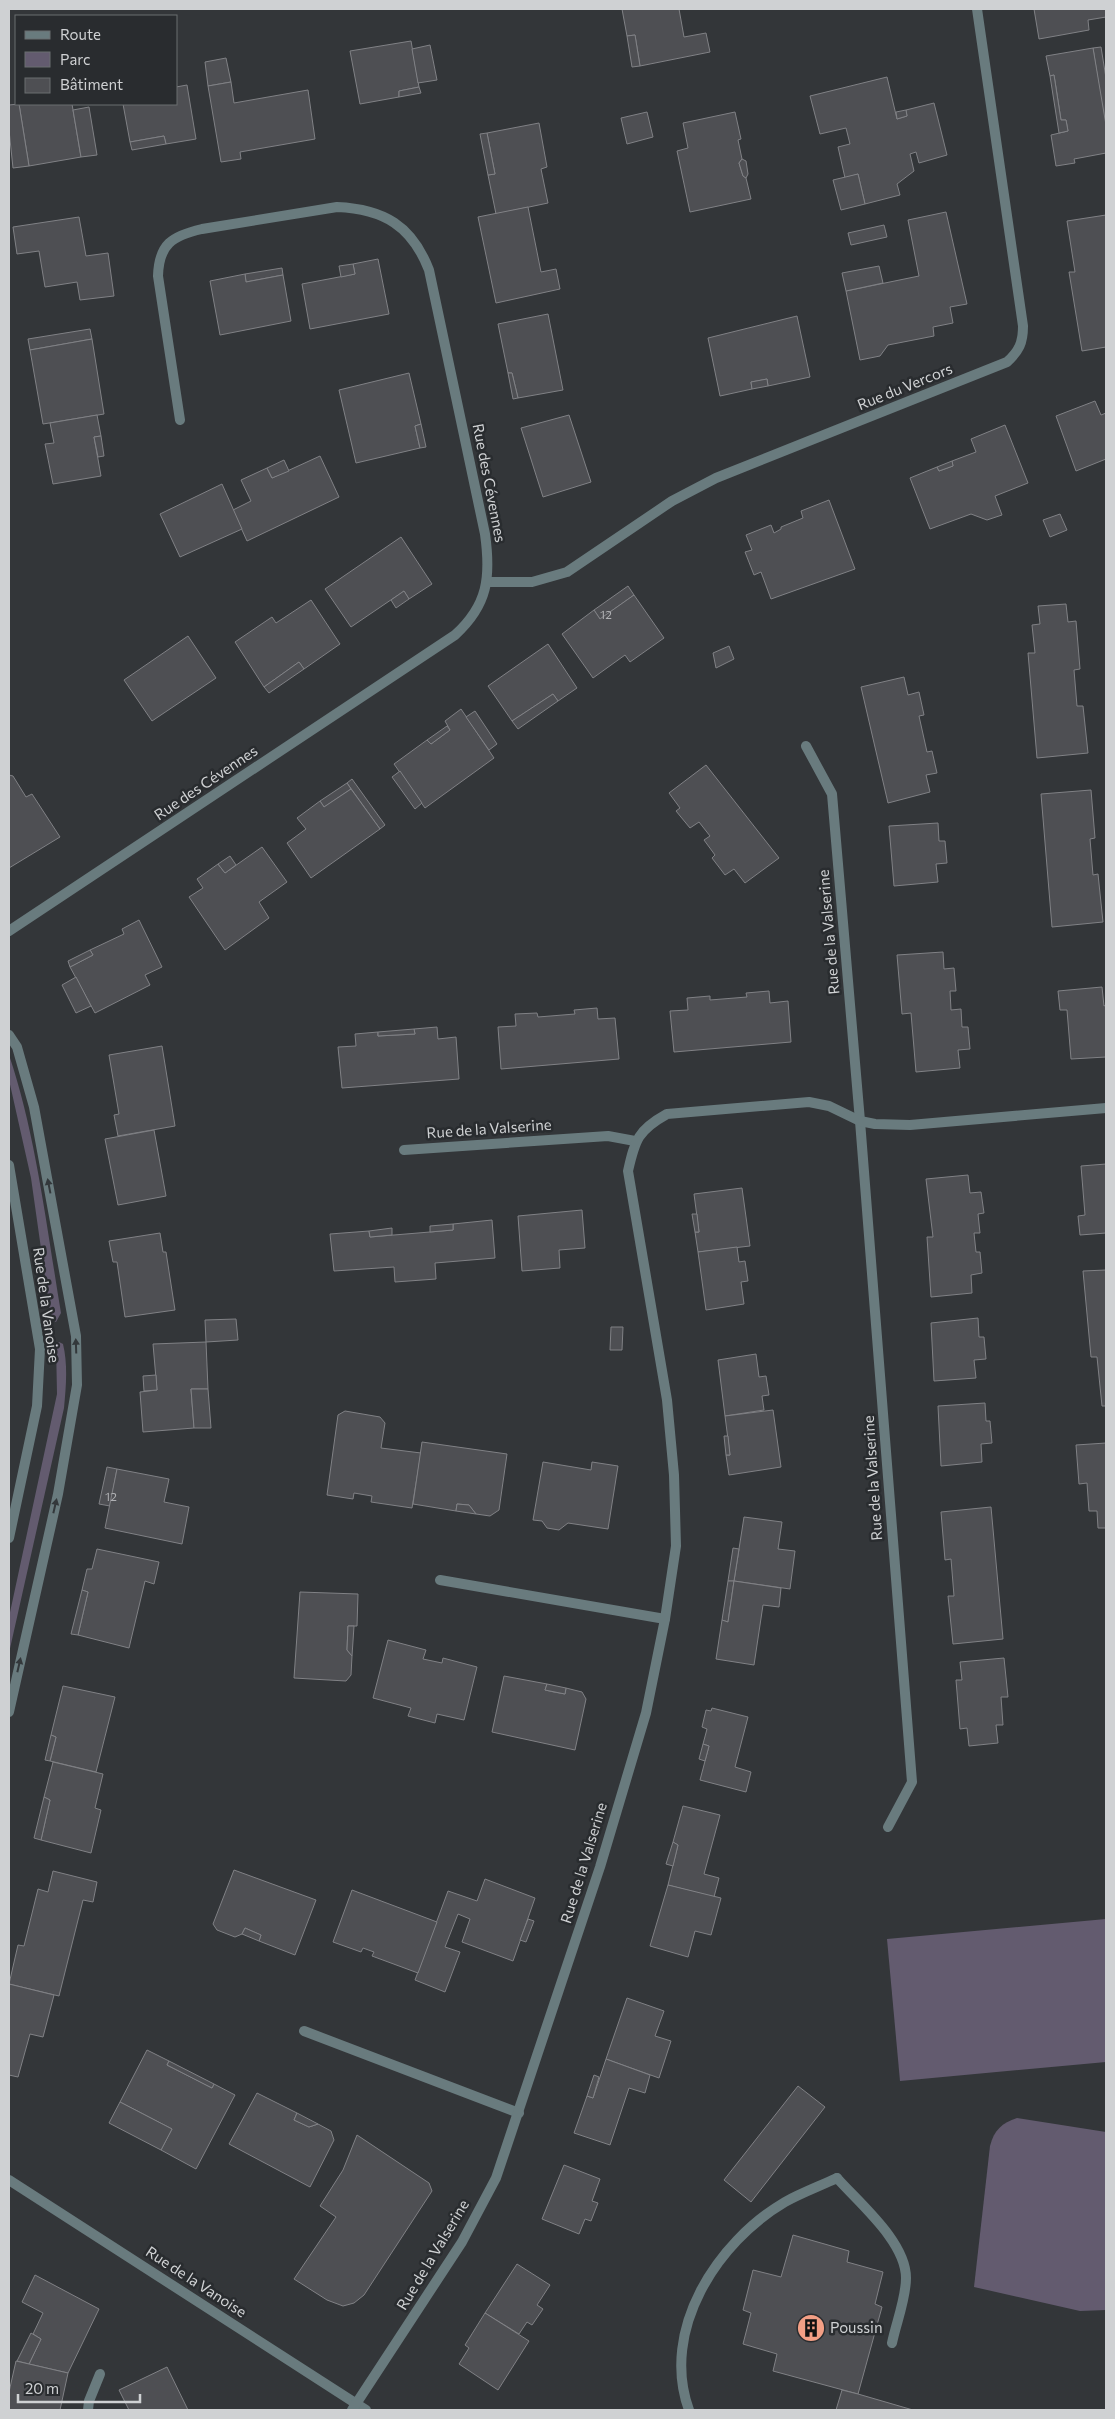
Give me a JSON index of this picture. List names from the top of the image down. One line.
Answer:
{"streets":{"street":["Rue du Vercors","Rue des Cévennes","Rue de la Valserine","Rue de la Vanoise"]},"crossings":[["Rue du Vercors","Rue des Cévennes"],["Rue de la Valserine","Rue de la Vanoise"]],"places":{"building":["Poussin"]},"house_numbers":["12","12"],"legend":["Route","Parc","Bâtiment"],"scale_bar":"20 m"}
